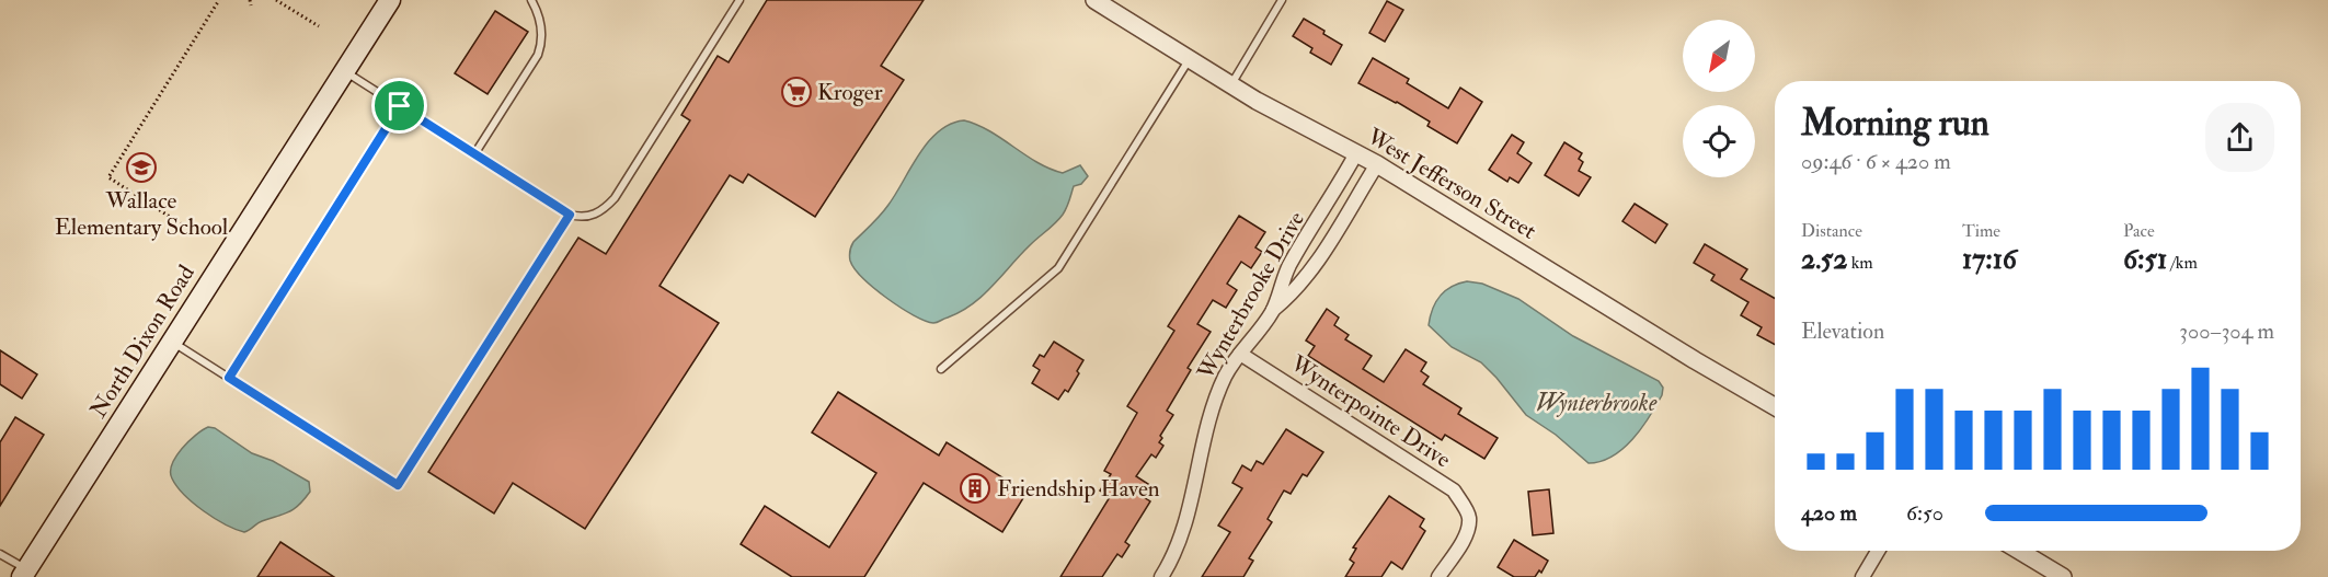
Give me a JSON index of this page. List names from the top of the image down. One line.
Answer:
{"streets":{"main road":["North Dixon Road"],"street":["West Jefferson Street","Wynterbrooke Drive","Wynterpointe Drive"]},"crossings":[["West Jefferson Street","Wynterbrooke Drive"],["Wynterbrooke Drive","Wynterpointe Drive"]],"water":["Wynterbrooke"],"places":{"supermarket":["Kroger"],"school or university":["Wallace Elementary School"],"building":["Friendship Haven"]},"north":"bottom left","page":{"heading":["Morning run","09:46 · 6 × 420 m"],"stats":[["Distance","2.52 km"],["Time","17:16"],["Pace","6:51 /km"]],"chart":["Elevation","300–304 m"],"list":[{"name":"420 m","note":"6:50"}]}}
